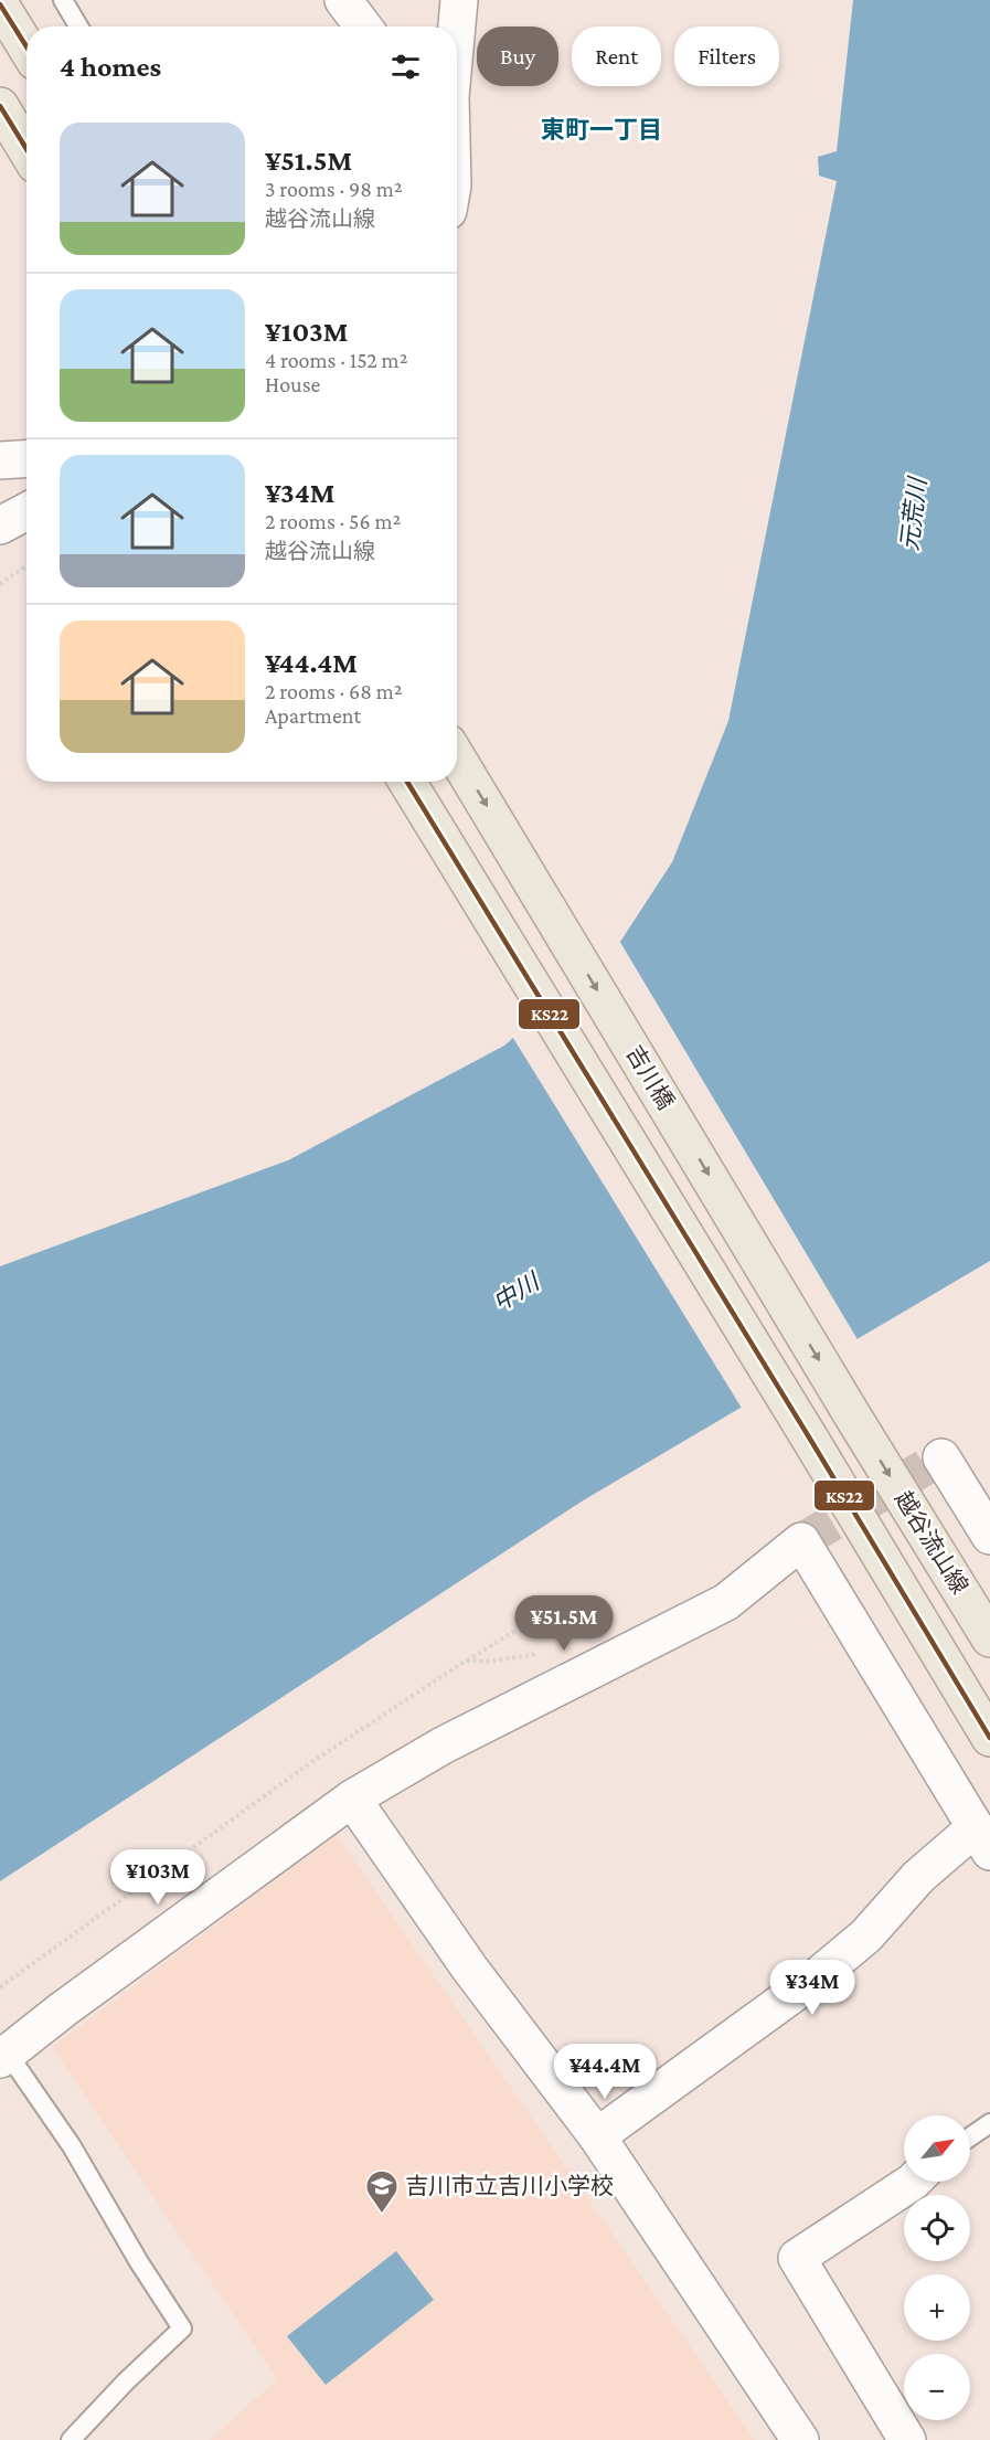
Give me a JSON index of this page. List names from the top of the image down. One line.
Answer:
{"streets":{"main road":["吉川橋","越谷流山線"]},"crossings":[["吉川橋","越谷流山線"]],"districts":["東町一丁目"],"water":["元荒川","中川"],"places":{"school or university":["吉川市立吉川小学校"]},"lines":["transit line KS22"],"north":"top right","page":{"chip":["Buy","Rent","Filters"],"heading":"4 homes","list":[{"name":"¥51.5M","note":"3 rooms · 98 m² · 越谷流山線"},{"name":"¥103M","note":"4 rooms · 152 m² · House"},{"name":"¥34M","note":"2 rooms · 56 m² · 越谷流山線"},{"name":"¥44.4M","note":"2 rooms · 68 m² · Apartment"}],"price":["¥51.5M","¥103M","¥34M","¥44.4M"],"map_buttons":["+","−"]}}
